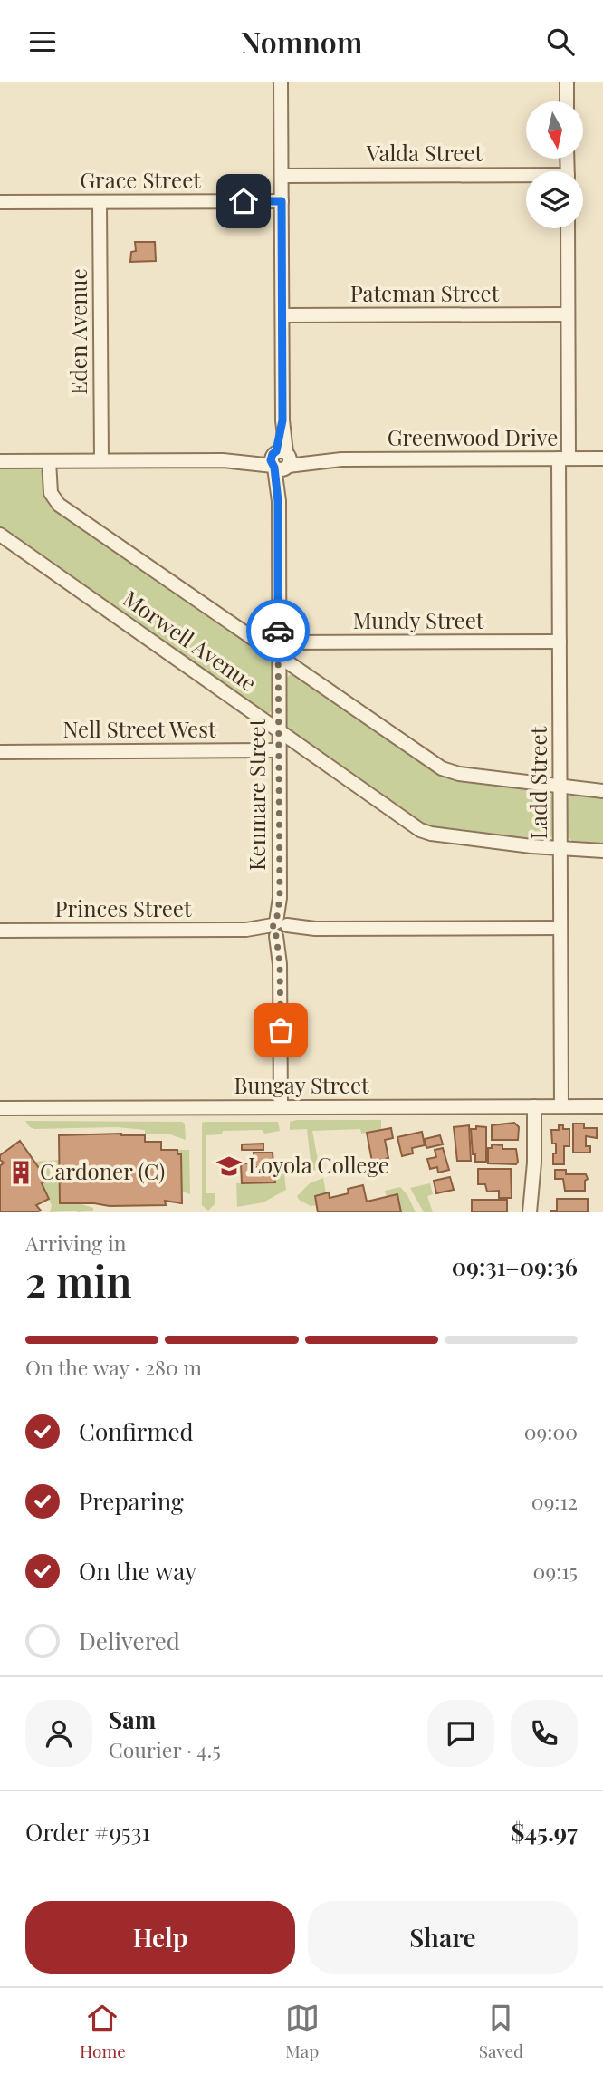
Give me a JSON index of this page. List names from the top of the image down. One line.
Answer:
{"streets":{"street":["Valda Street","Grace Street","Pateman Street","Eden Avenue","Greenwood Drive","Mundy Street","Morwell Avenue","Nell Street West","Ladd Street","Kenmare Street","Princes Street","Bungay Street"]},"crossings":[["Valda Street","Kenmare Street"],["Grace Street","Eden Avenue"],["Grace Street","Kenmare Street"],["Pateman Street","Ladd Street"],["Pateman Street","Kenmare Street"],["Eden Avenue","Greenwood Drive"],["Greenwood Drive","Morwell Avenue"],["Greenwood Drive","Ladd Street"],["Greenwood Drive","Kenmare Street"],["Mundy Street","Morwell Avenue"],["Mundy Street","Ladd Street"],["Mundy Street","Kenmare Street"],["Morwell Avenue","Ladd Street"],["Morwell Avenue","Kenmare Street"],["Nell Street West","Kenmare Street"],["Ladd Street","Princes Street"],["Ladd Street","Bungay Street"],["Kenmare Street","Princes Street"],["Kenmare Street","Bungay Street"]],"places":{"school or university":["Loyola College"],"building":["Cardoner (C)"]},"north":"bottom","page":{"header":"Nomnom","heading":["2 min","Arriving in","09:31–09:36"],"panel":["Sam","Courier · 4.5","Order #9531","$45.97"],"bar":"On the way · 280 m","list":[["Confirmed","09:00"],["Preparing","09:12"],["On the way","09:15"],"Delivered"],"buttons":["Help","Share"],"tabs":["Home","Map","Saved"]}}
